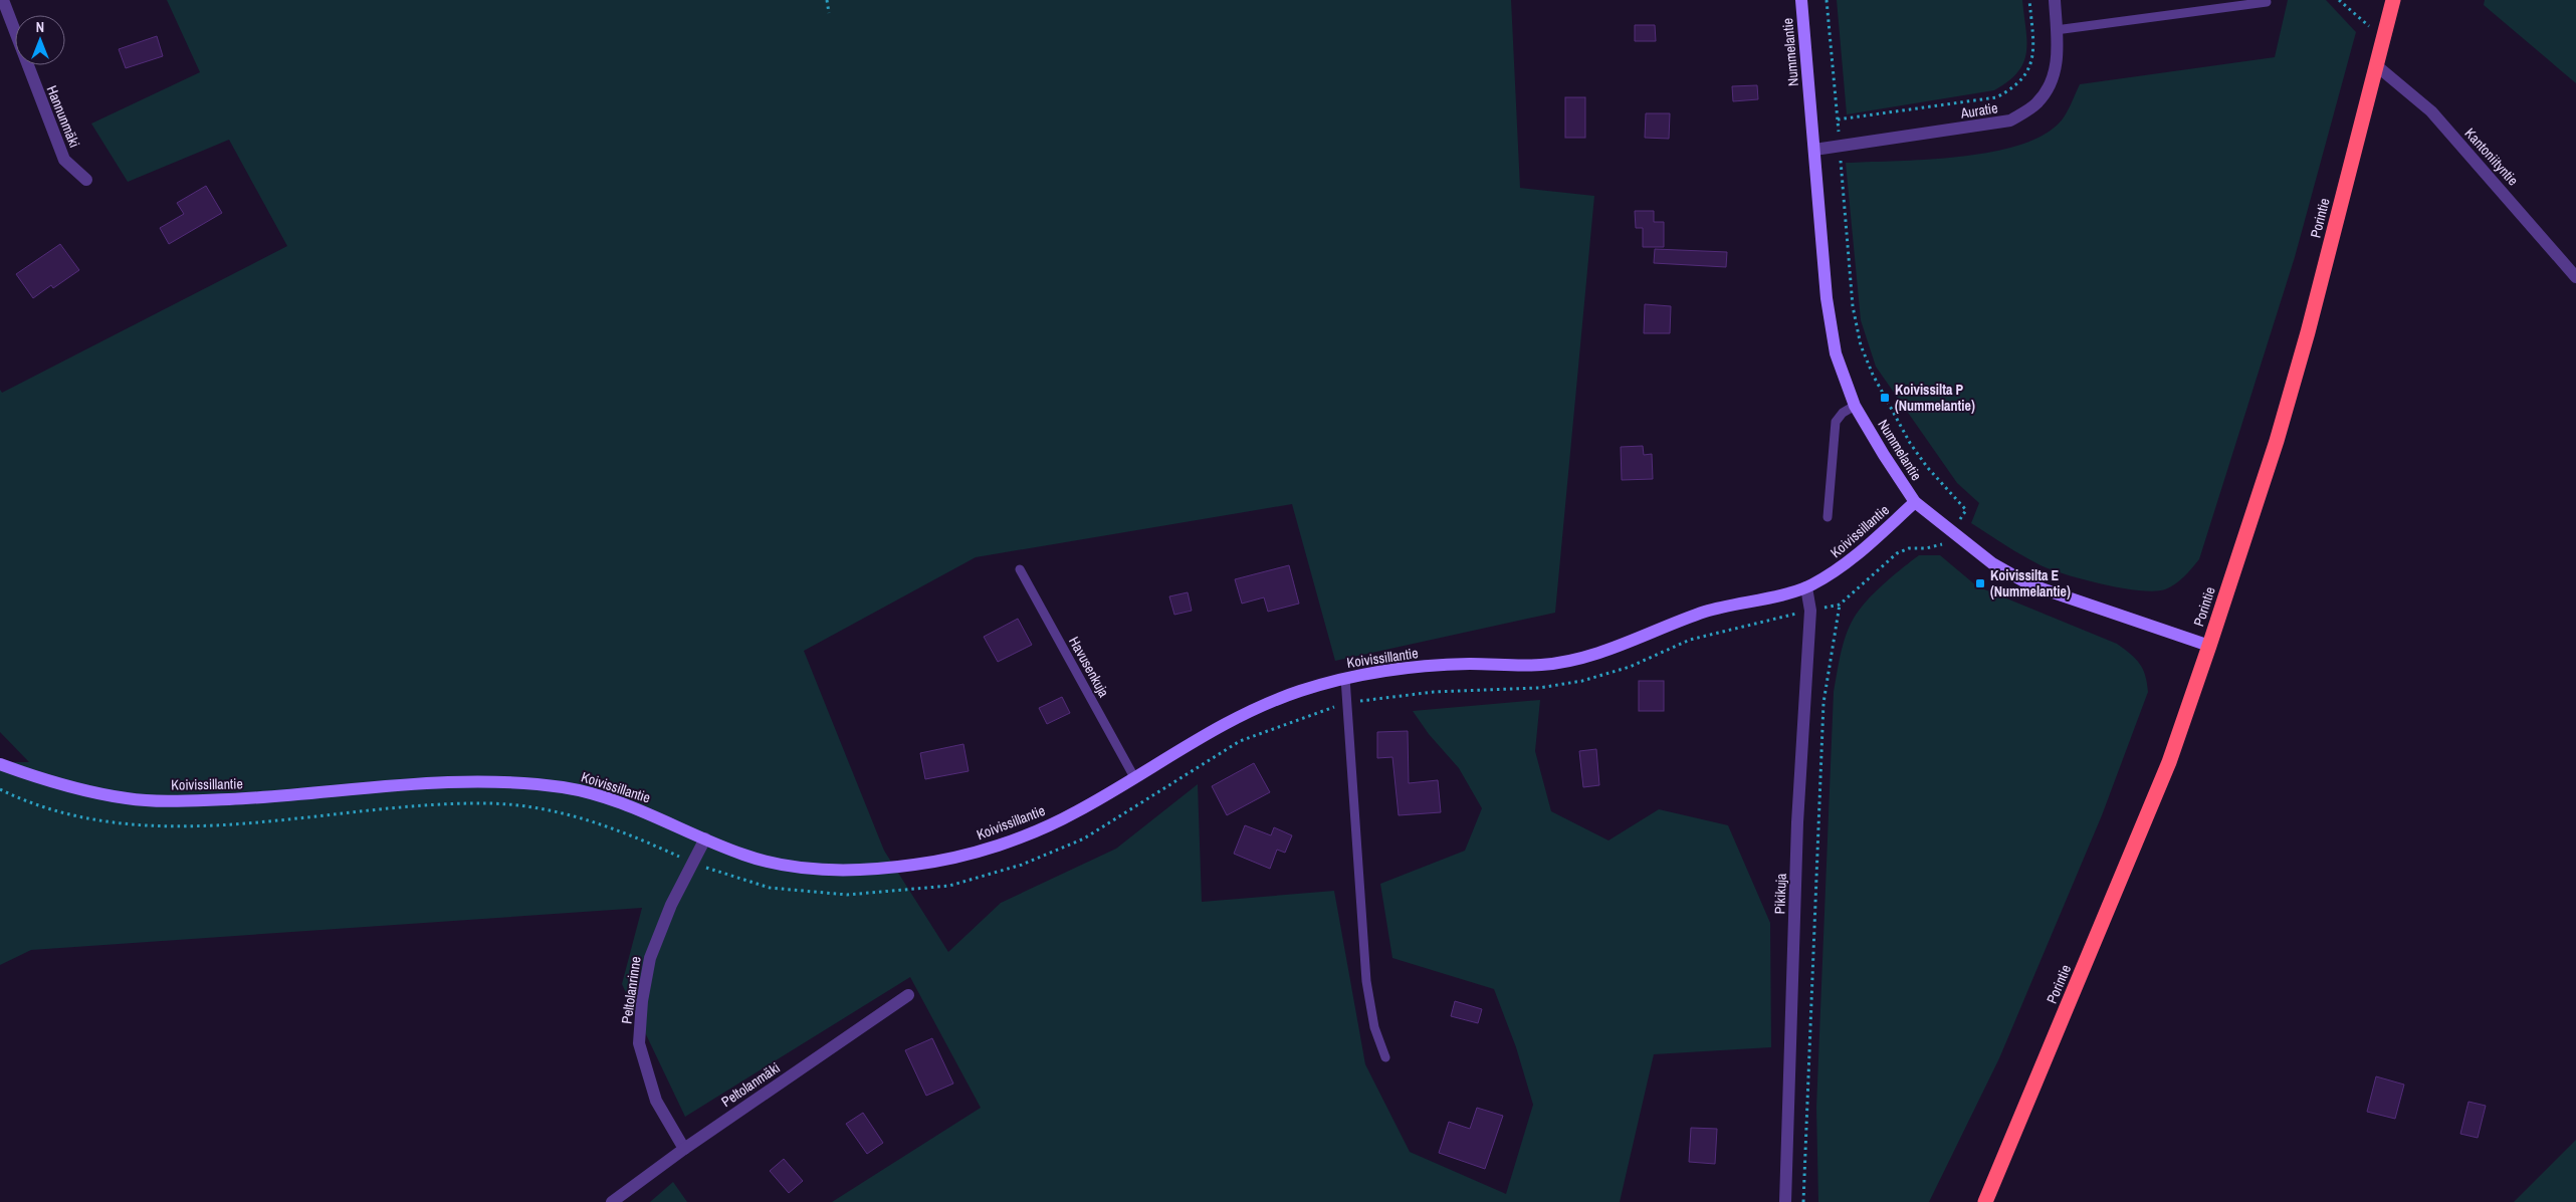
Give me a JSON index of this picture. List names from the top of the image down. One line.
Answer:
{"streets":{"highway":["Porintie"],"street":["Nummelantie","Auratie","Hannunmäki","Kantoniityntie","Koivissillantie","Pikikuja","Peltolanrinne","Peltolanmäki"],"lane":["Havusenkuja"]},"crossings":[["Nummelantie","Auratie"],["Nummelantie","Porintie"],["Nummelantie","Koivissillantie"],["Kantoniityntie","Porintie"],["Koivissillantie","Havusenkuja"],["Koivissillantie","Pikikuja"],["Koivissillantie","Peltolanrinne"],["Peltolanrinne","Peltolanmäki"]],"places":{"transit":["Koivissilta P (Nummelantie)","Koivissilta E (Nummelantie)"]},"north":"top"}
